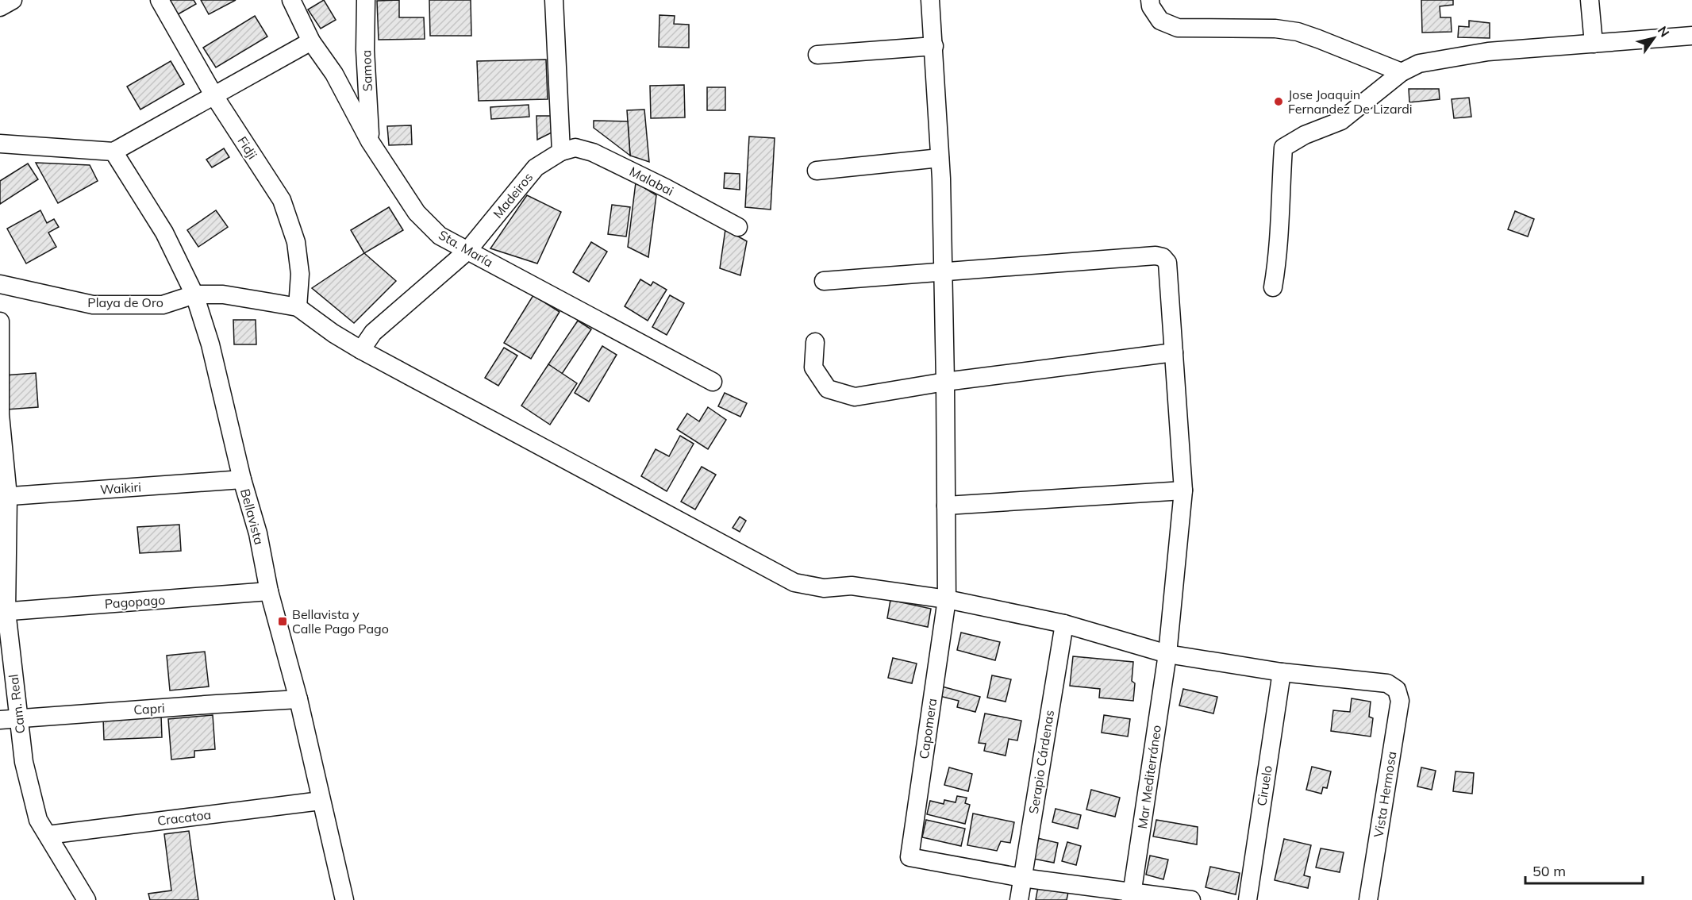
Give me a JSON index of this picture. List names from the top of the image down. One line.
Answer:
{"streets":{"street":["Samoa","Fidji","Malabai","Madeiros","Sta. María","Playa de Oro","Waikiri","Bellavista","Pagopago","Cam. Real","Capri","Capomera","Serapio Cárdenas","Mar Mediterráneo","Ciruelo","Vista Hermosa","Cracatoa"]},"crossings":[["Samoa","Sta. María"],["Fidji","Playa de Oro"],["Malabai","Madeiros"],["Madeiros","Sta. María"],["Playa de Oro","Bellavista"],["Waikiri","Bellavista"],["Waikiri","Cam. Real"],["Bellavista","Pagopago"],["Bellavista","Capri"],["Bellavista","Cracatoa"],["Pagopago","Cam. Real"],["Cam. Real","Capri"],["Cam. Real","Cracatoa"],["Capomera","Serapio Cárdenas"],["Capomera","Mar Mediterráneo"],["Ciruelo","Vista Hermosa"]],"places":{"other":["Jose Joaquin Fernandez De Lizardi"],"transit":["Bellavista y Calle Pago Pago"]},"scale_bar":"50 m","north":"top right"}
